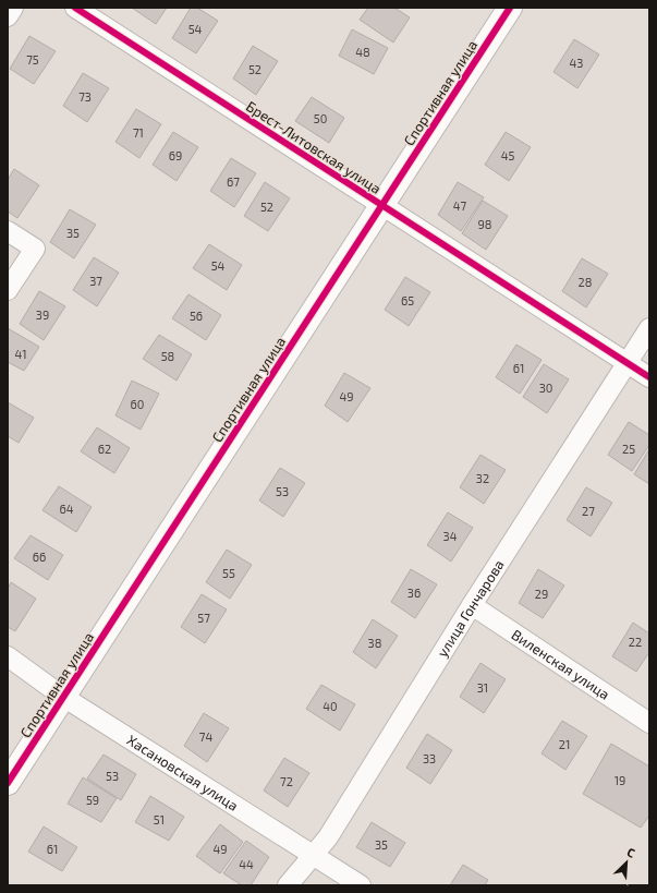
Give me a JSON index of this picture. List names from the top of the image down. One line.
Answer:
{"streets":{"street":["Спортивная улица","Брест-Литовская улица","улица Гончарова","Виленская улица","Хасановская улица"]},"crossings":[["Спортивная улица","Брест-Литовская улица"],["Спортивная улица","Хасановская улица"],["Брест-Литовская улица","улица Гончарова"],["улица Гончарова","Виленская улица"],["улица Гончарова","Хасановская улица"]],"house_numbers":["54","48","75","43","52","73","50","71","69","45","67","47","52","98","35","54","37","28","65","39","56","41","58","61","30","49","60","62","25","32","53","64","27","34","66","55","36","29","57","22","38","31","40","74","21","33","53","19","72","59","51","35","61","49","44"],"north":"top right"}
